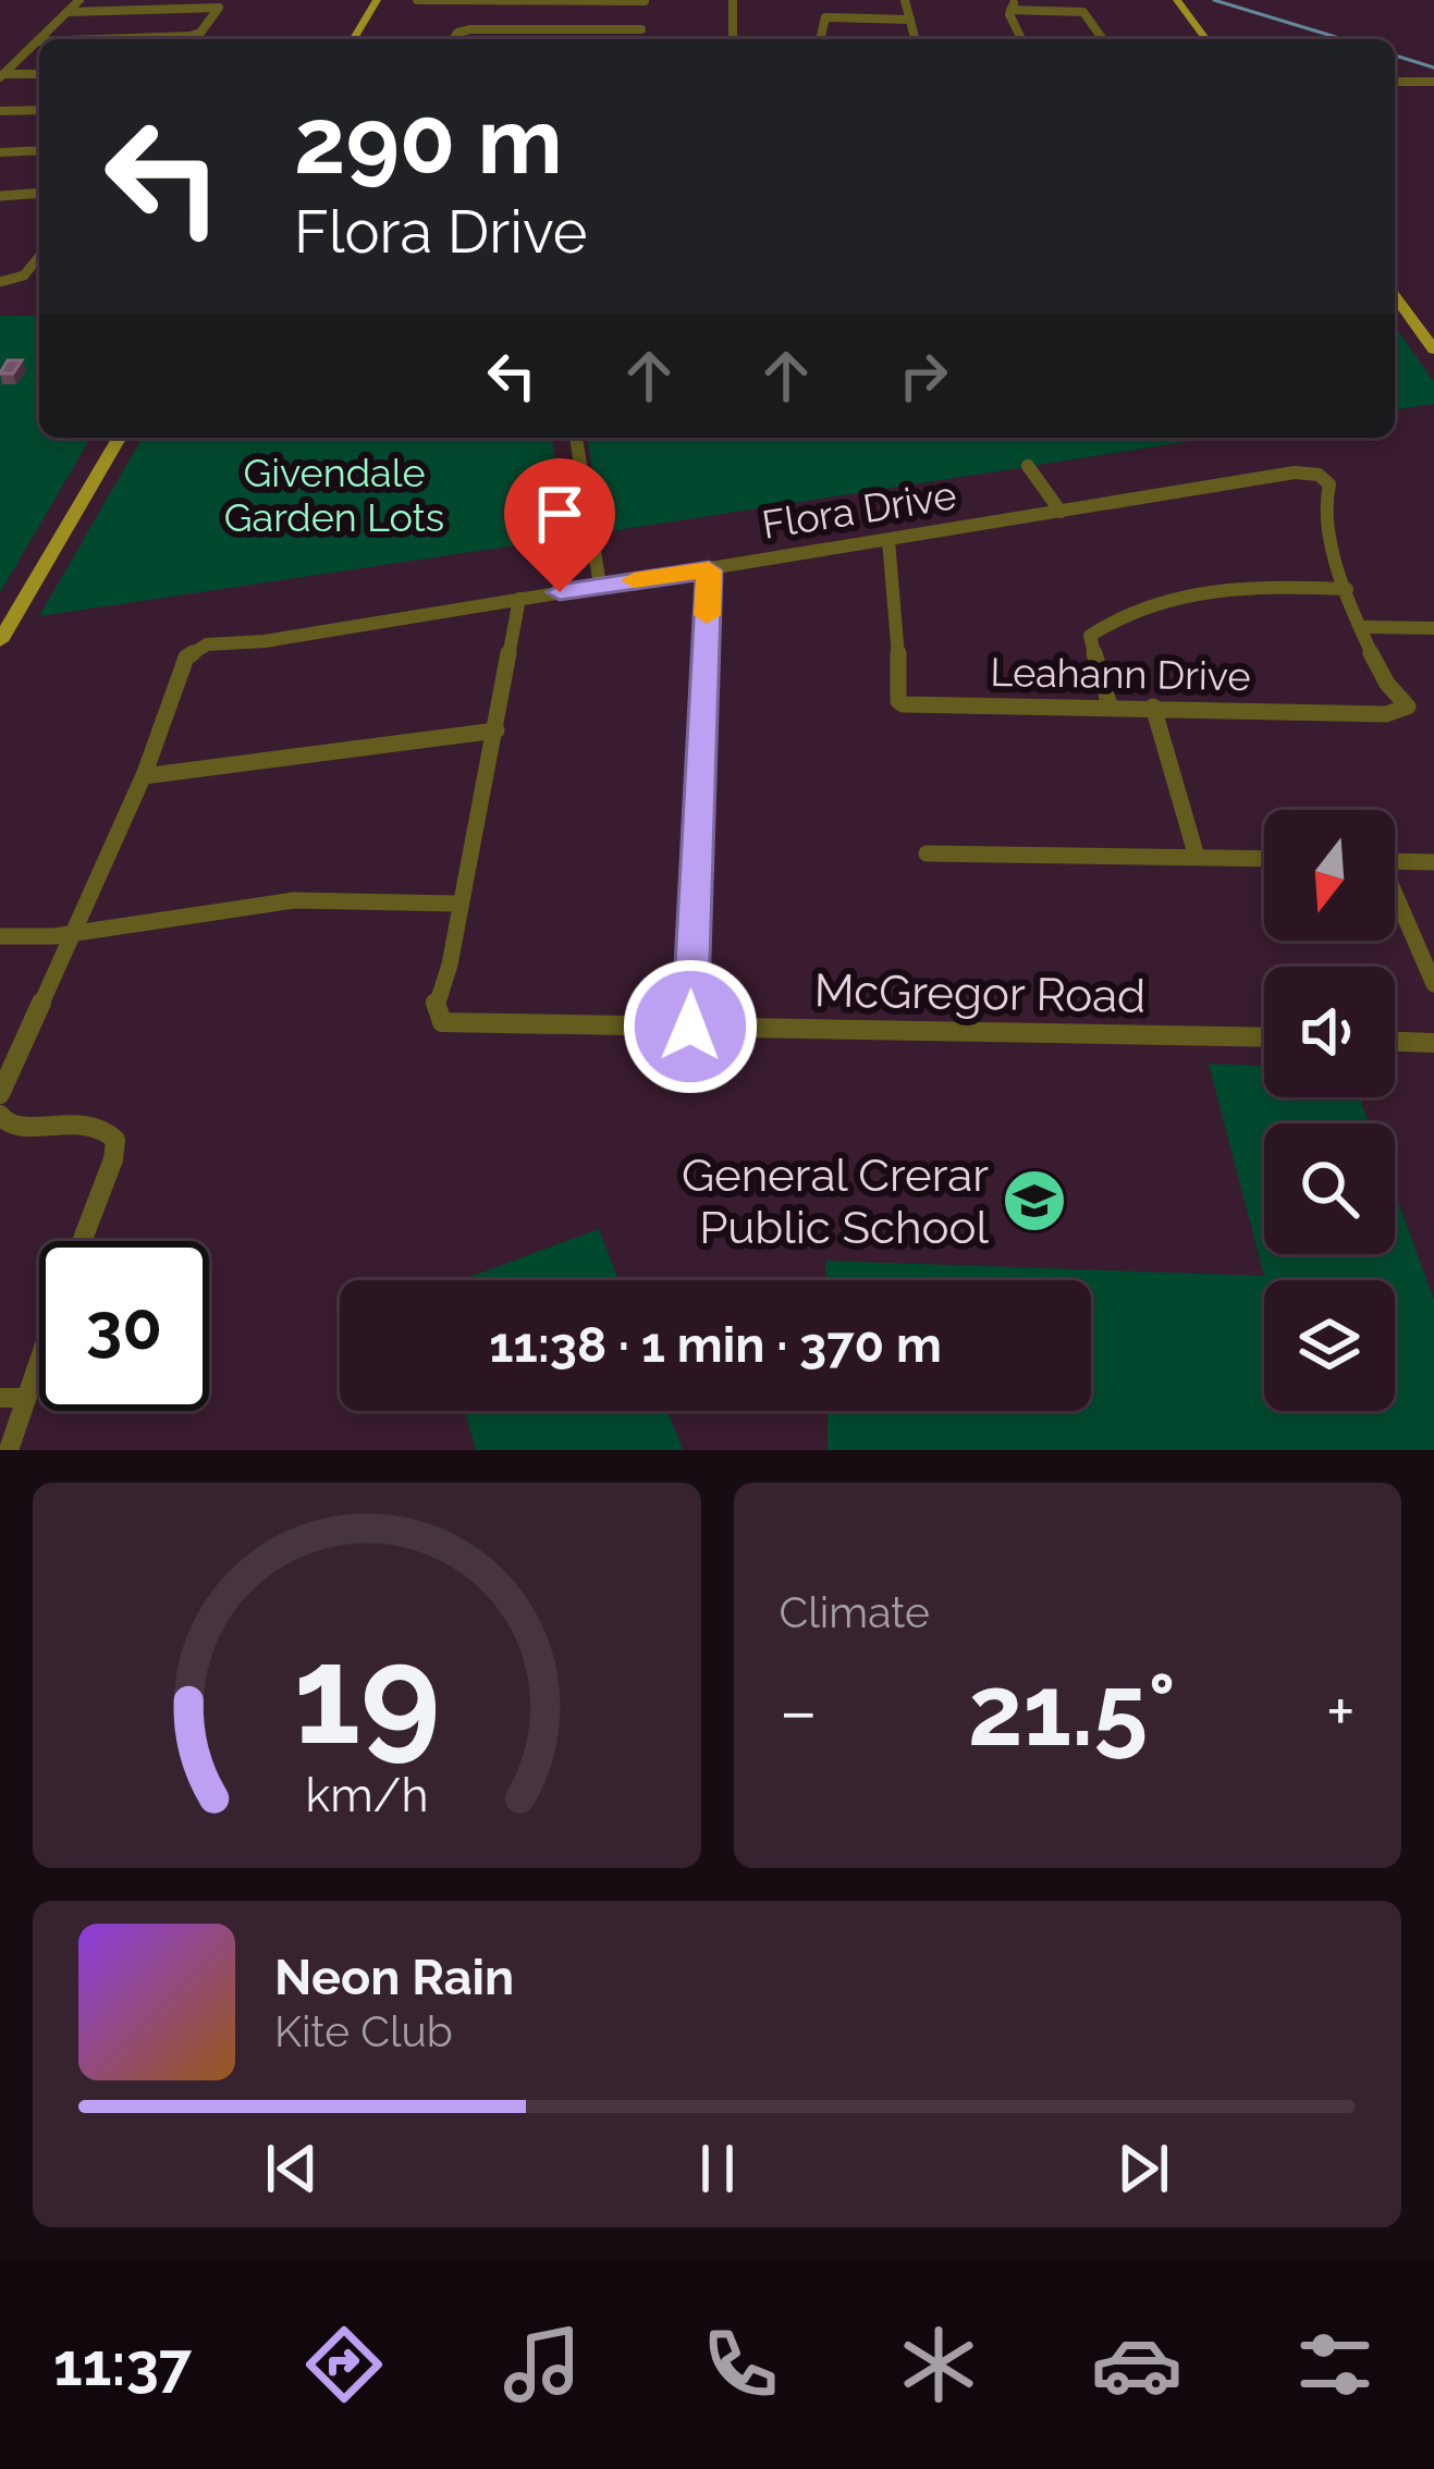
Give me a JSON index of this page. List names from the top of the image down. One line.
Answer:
{"streets":{"street":["Flora Drive","Leahann Drive","McGregor Road"]},"crossings":[["Flora Drive","Leahann Drive"]],"parks":["Givendale Garden Lots"],"places":{"school or university":["General Crerar Public School"]},"north":"bottom","page":{"turn":["290 m","Flora Drive"],"limit":"30","trip":"11:38 · 1 min · 370 m","tile":"Climate","heat":["−","21.5°","+"],"song":["Neon Rain","Kite Club"],"tabs":"11:37","gauge":["19","km/h"]}}
